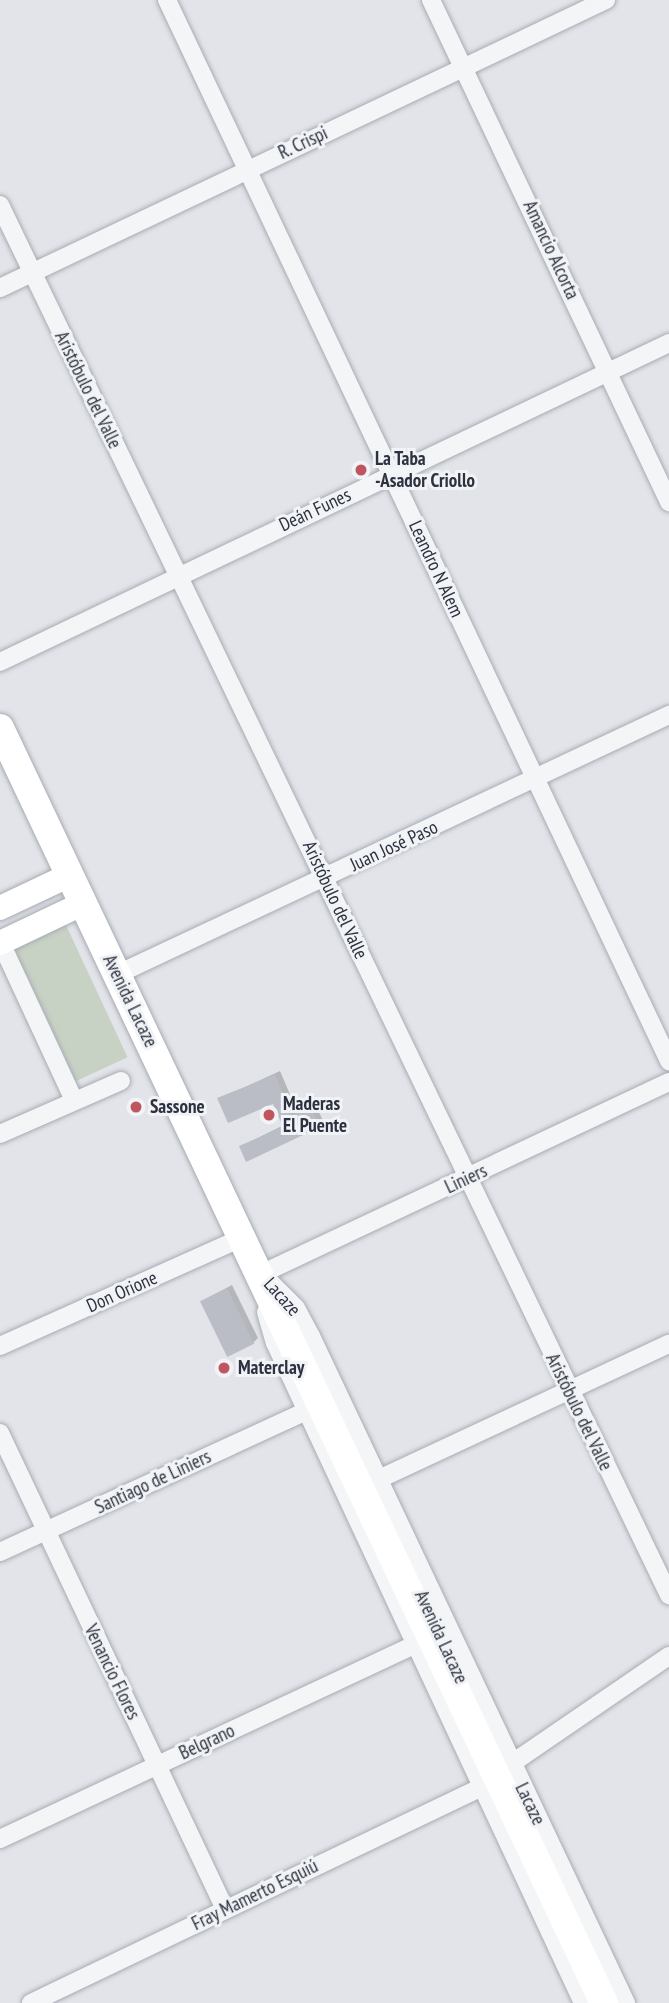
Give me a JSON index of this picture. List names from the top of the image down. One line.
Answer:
{"streets":{"main road":["Avenida Lacaze"],"street":["R. Crispi","Amancio Alcorta","Aristóbulo del Valle","Deán Funes","Leandro N Alem","Juan José Paso","Liniers","Don Orione","Lacaze","Santiago de Liniers","Venancio Flores","Belgrano","Fray Mamerto Esquiú"]},"crossings":[["R. Crispi","Amancio Alcorta"],["R. Crispi","Aristóbulo del Valle"],["R. Crispi","Leandro N Alem"],["Amancio Alcorta","Deán Funes"],["Aristóbulo del Valle","Deán Funes"],["Aristóbulo del Valle","Juan José Paso"],["Aristóbulo del Valle","Liniers"],["Deán Funes","Leandro N Alem"],["Leandro N Alem","Juan José Paso"],["Juan José Paso","Avenida Lacaze"],["Avenida Lacaze","Liniers"],["Avenida Lacaze","Don Orione"],["Avenida Lacaze","Lacaze"],["Liniers","Lacaze"],["Lacaze","Santiago de Liniers"],["Lacaze","Belgrano"],["Lacaze","Fray Mamerto Esquiú"],["Santiago de Liniers","Venancio Flores"],["Venancio Flores","Belgrano"],["Venancio Flores","Fray Mamerto Esquiú"]],"places":["La Taba -Asador Criollo","Sassone","Maderas El Puente","Materclay"]}
